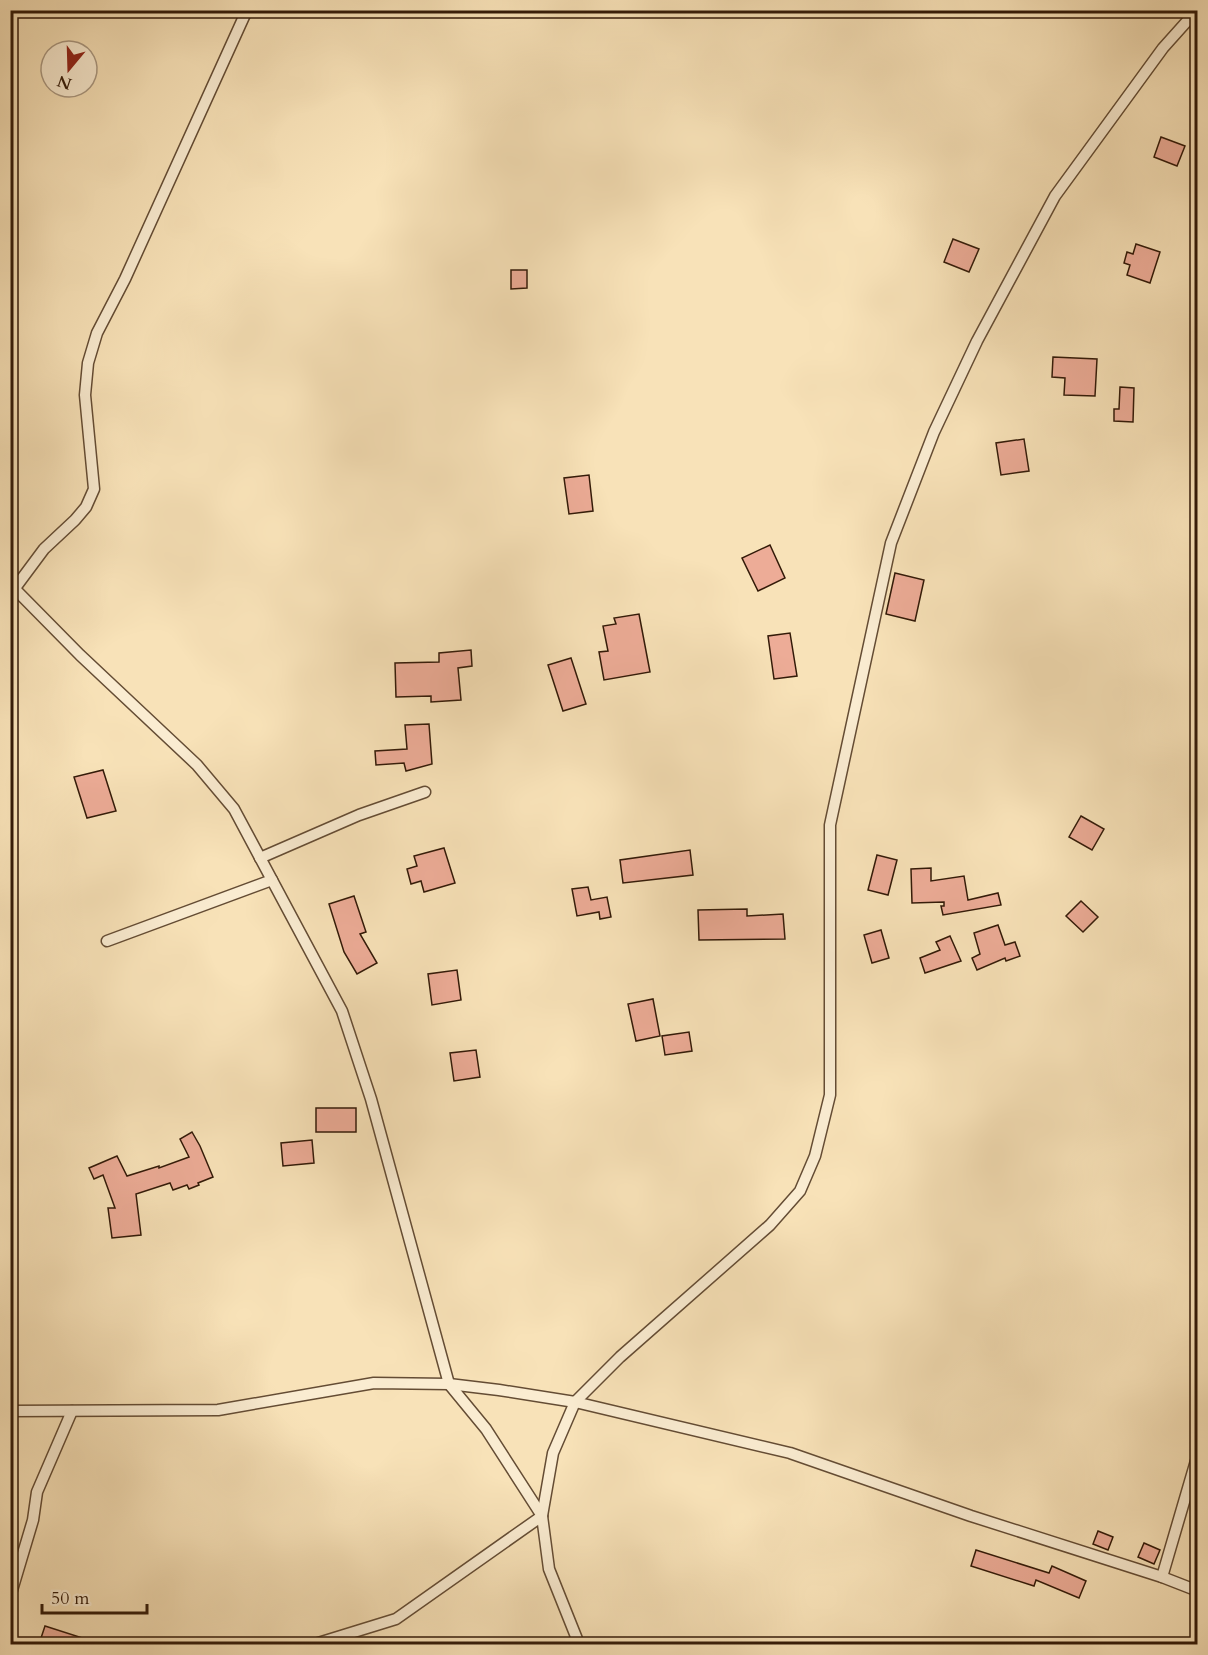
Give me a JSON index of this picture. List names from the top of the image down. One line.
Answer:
{"scale_bar":"50 m","north":"bottom"}
